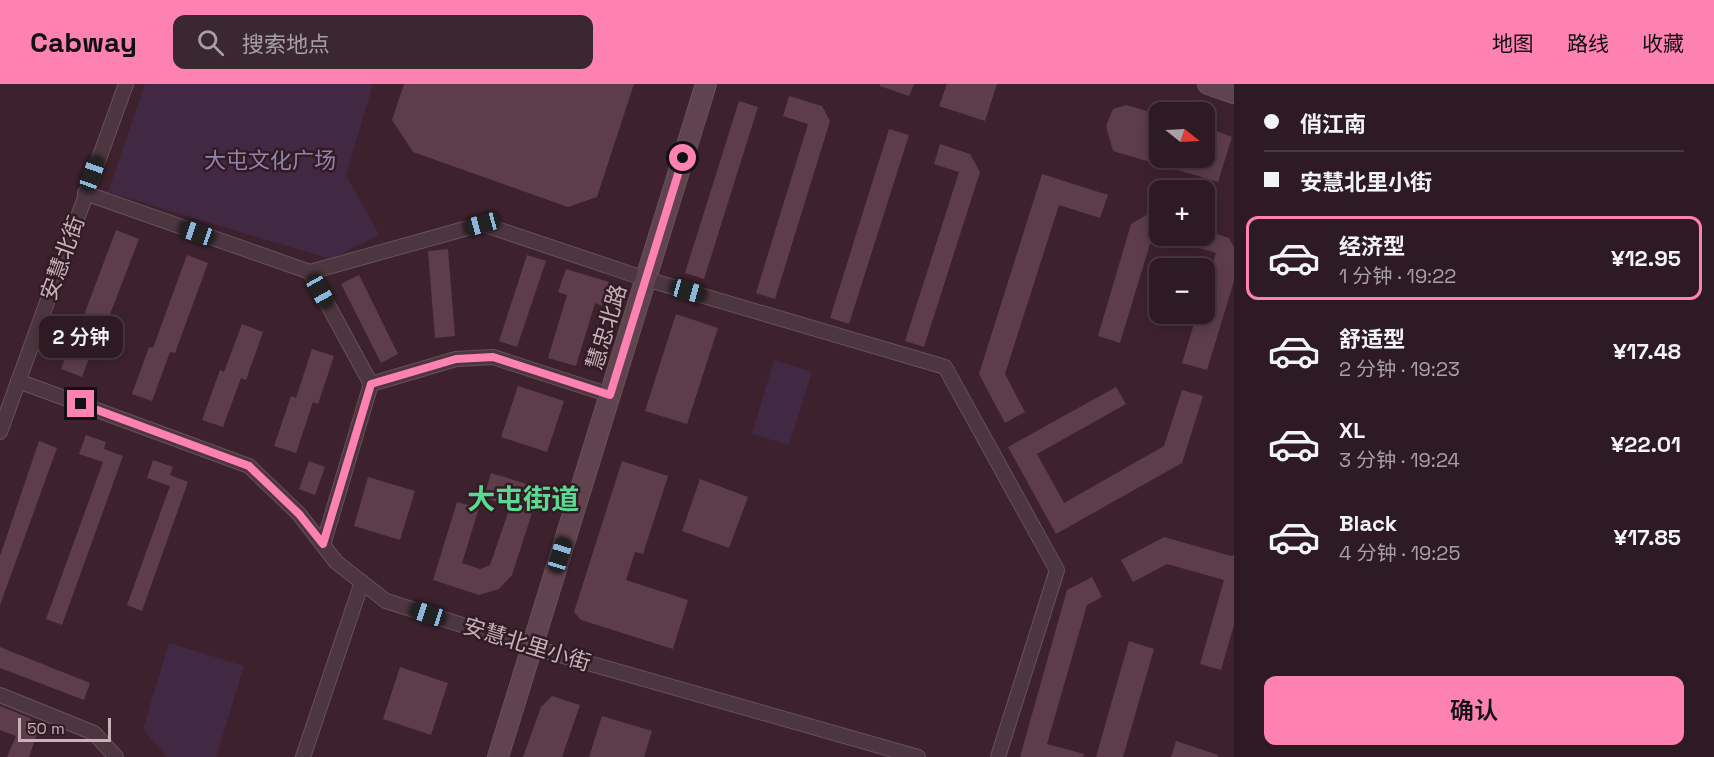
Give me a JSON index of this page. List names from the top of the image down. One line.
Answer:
{"streets":{"street":["安慧北街","慧忠北路","安慧北里小街"]},"crossings":[["安慧北街","安慧北里小街"],["慧忠北路","安慧北里小街"]],"districts":["大屯街道"],"parks":["大屯文化广场"],"scale_bar":"50 m","north":"right","page":{"header":"Cabway","search":"搜索地点","nav":["地图","路线","收藏"],"banner":["俏江南","安慧北里小街"],"map_buttons":["+","−"],"list":[{"name":"经济型","note":"1 分钟 · 19:22","value":"¥12.95"},{"name":"舒适型","note":"2 分钟 · 19:23","value":"¥17.48"},{"name":"XL","note":"3 分钟 · 19:24","value":"¥22.01"},{"name":"Black","note":"4 分钟 · 19:25","value":"¥17.85"}],"bubble":"2 分钟","buttons":"确认","scale":"50 m"}}
